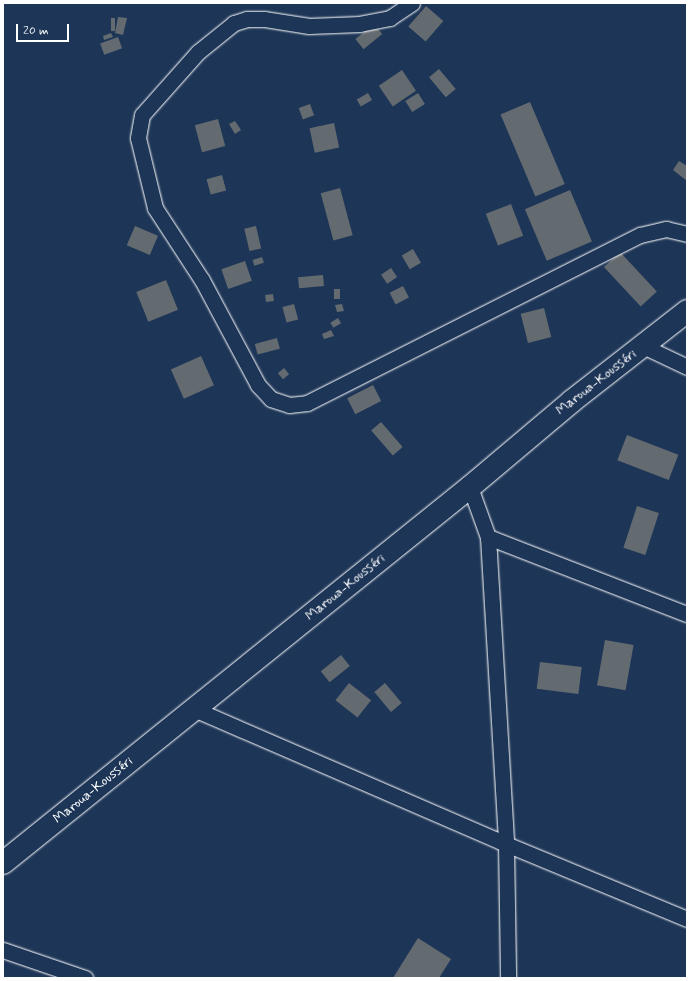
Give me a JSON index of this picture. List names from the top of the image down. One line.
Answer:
{"streets":{"highway":["Maroua-Kousséri"]},"scale_bar":"20 m"}
